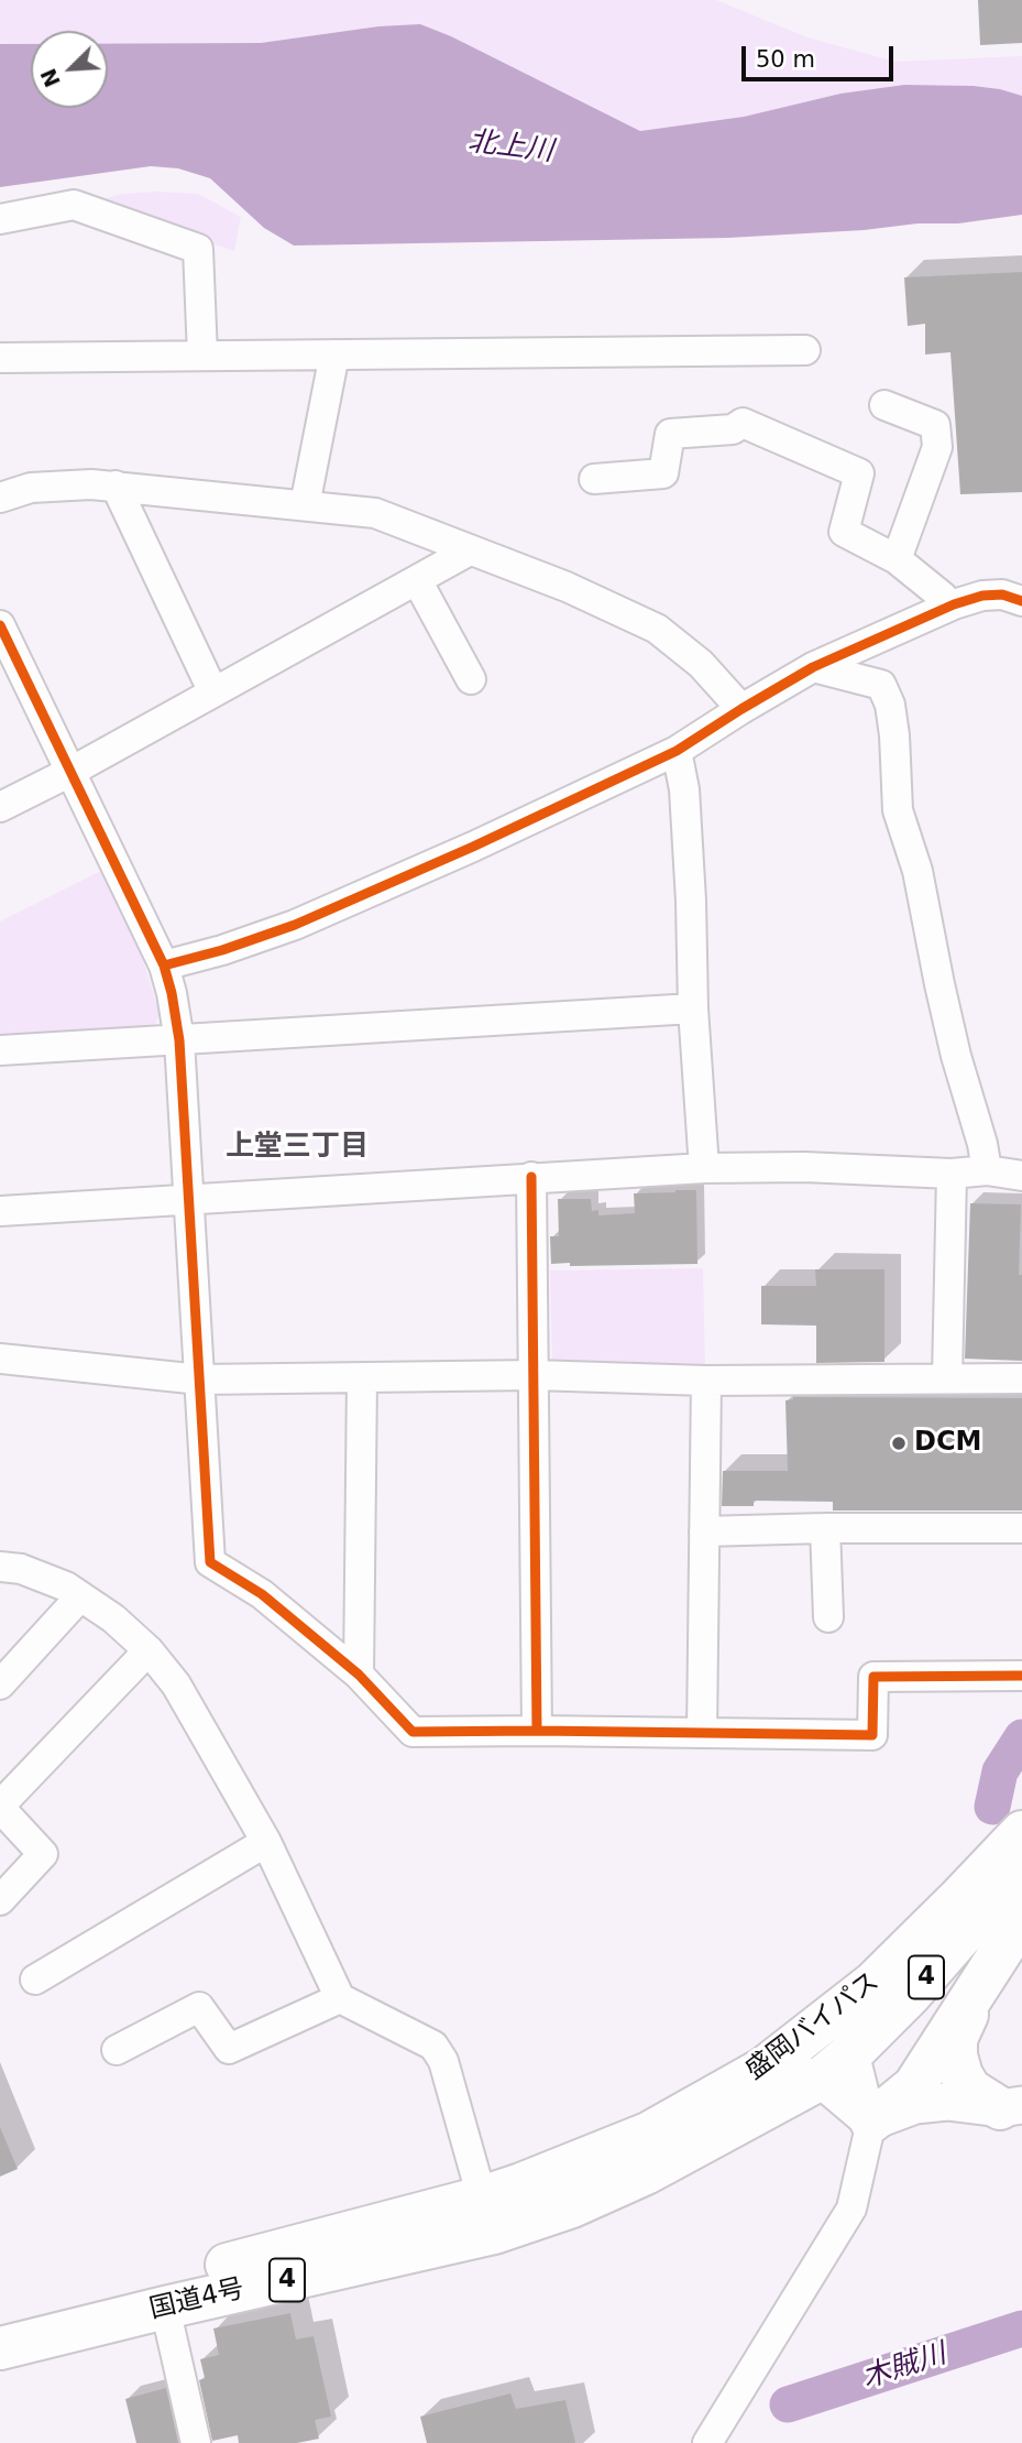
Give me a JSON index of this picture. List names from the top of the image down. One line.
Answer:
{"streets":{"highway":["4","盛岡バイパス","国道4号"]},"crossings":[["盛岡バイパス","国道4号"]],"districts":["上堂三丁目"],"water":["北上川","木賊川"],"places":["DCM"],"scale_bar":"50 m","north":"bottom left"}
